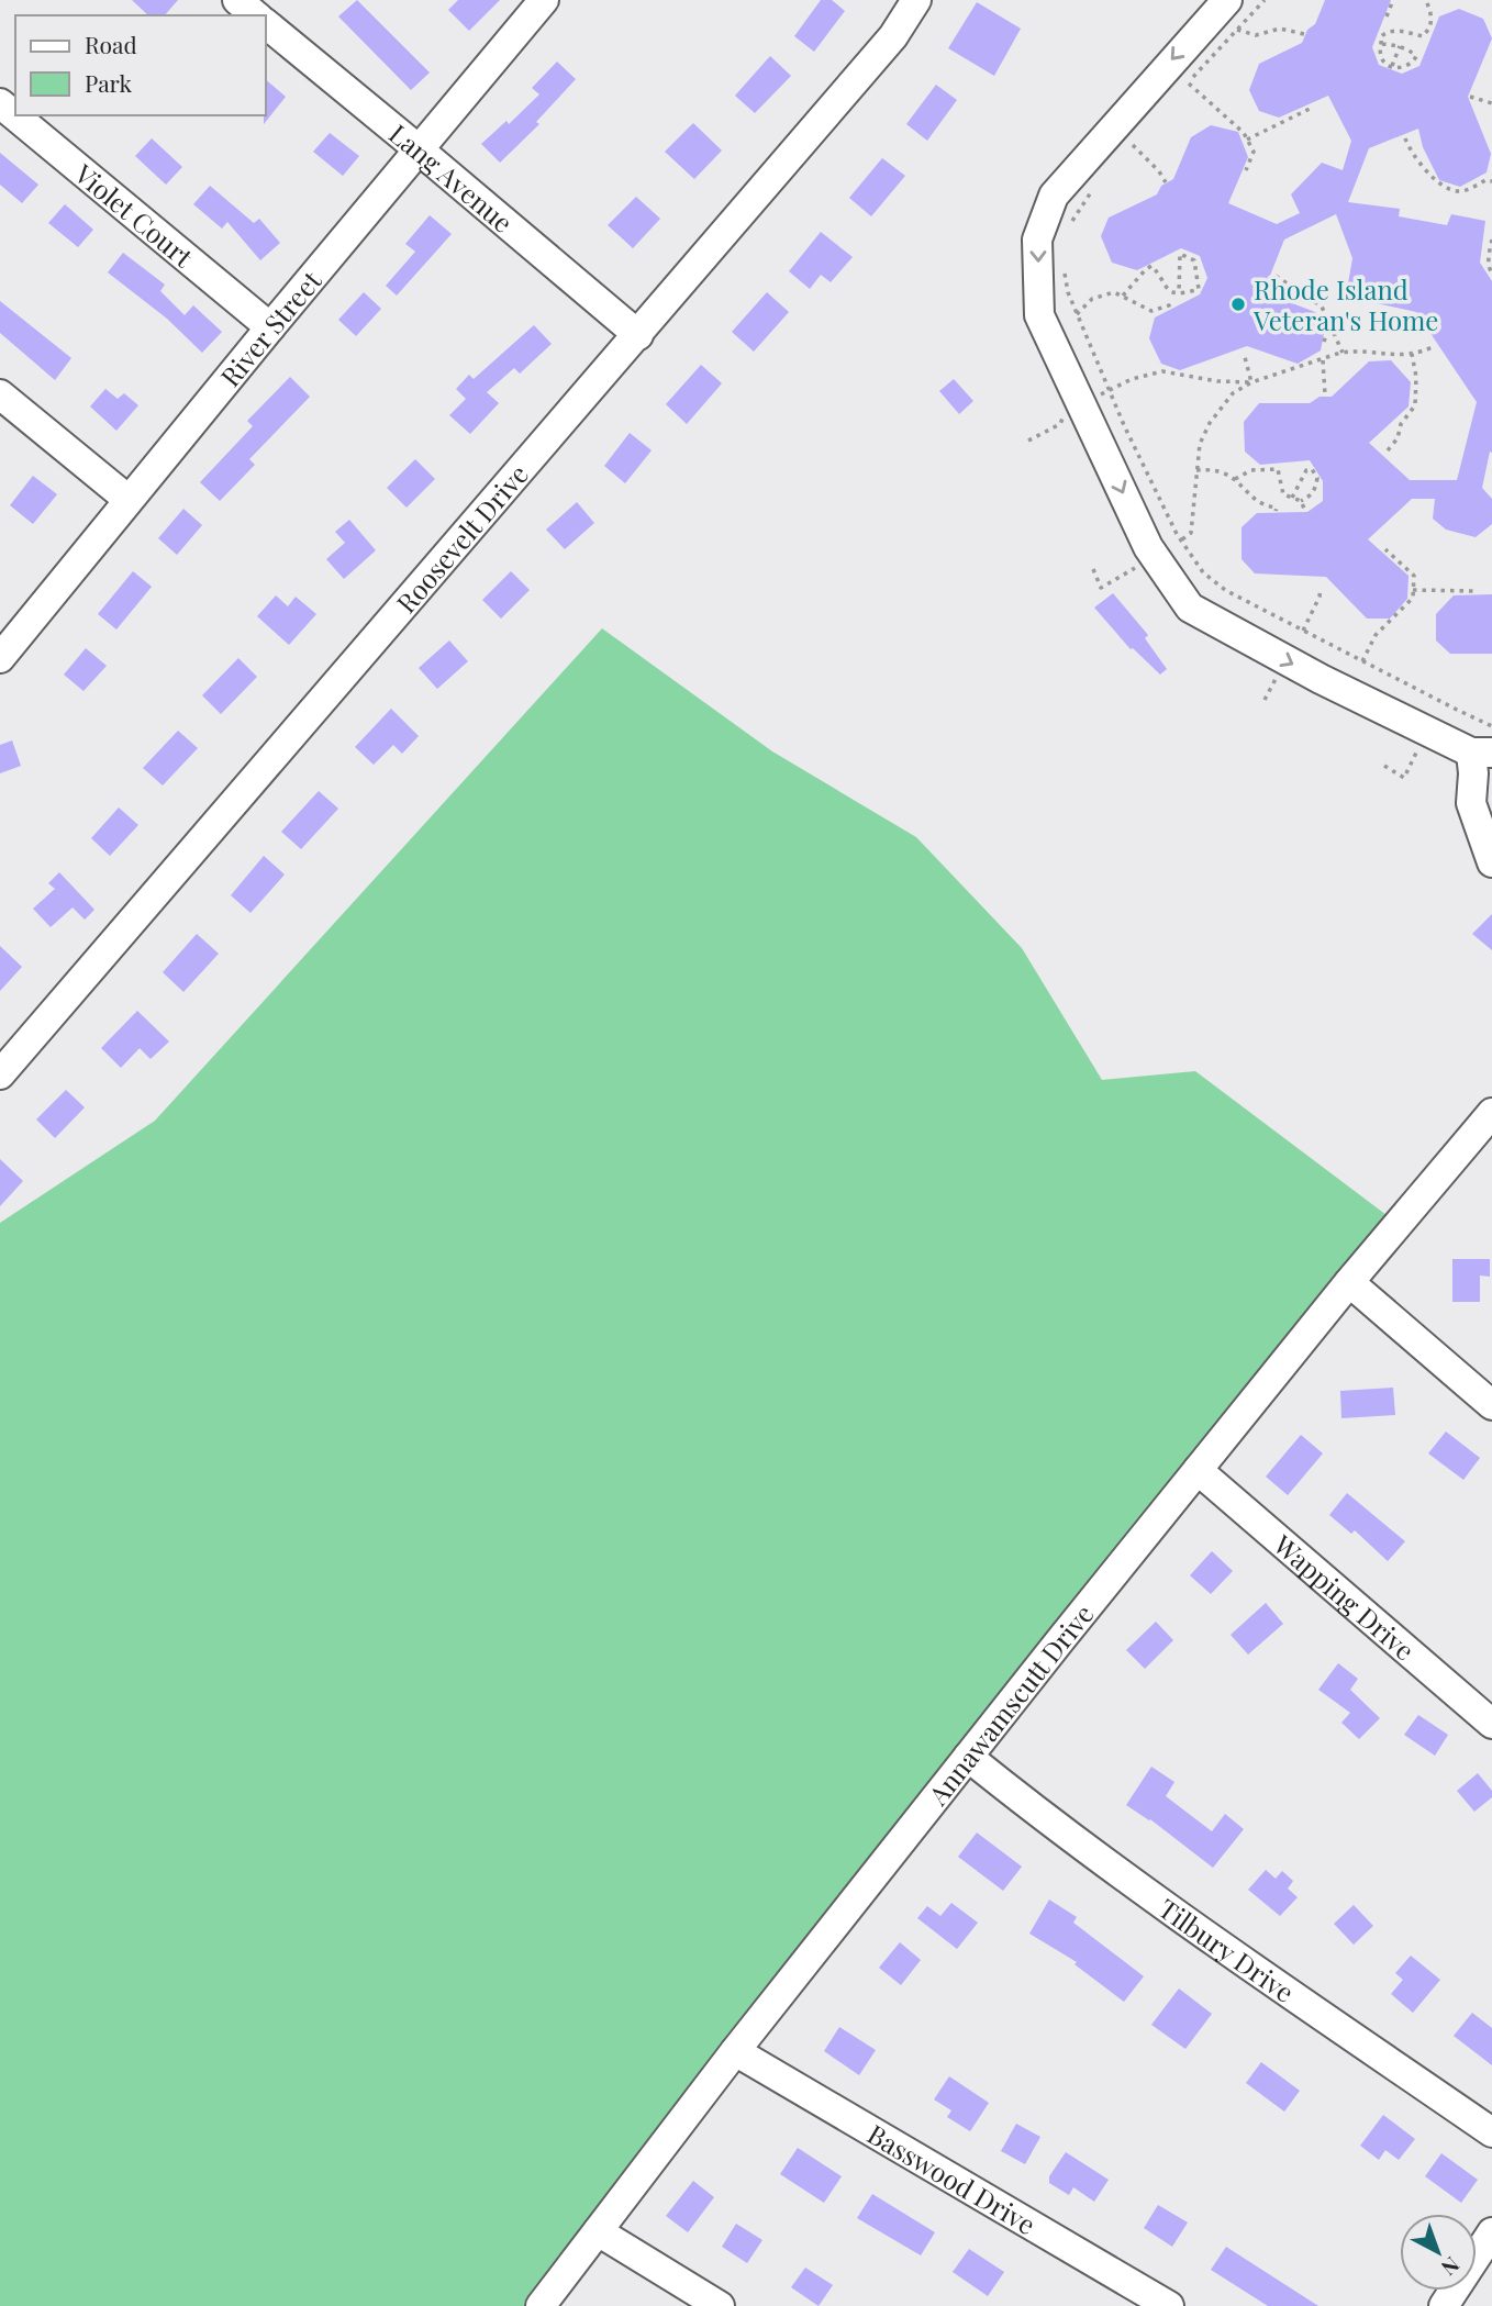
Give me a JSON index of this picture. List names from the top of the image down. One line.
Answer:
{"streets":{"street":["Lang Avenue","Violet Court","River Street","Roosevelt Drive","Wapping Drive","Annawamscutt Drive","Tilbury Drive","Basswood Drive"]},"crossings":[["Lang Avenue","River Street"],["Lang Avenue","Roosevelt Drive"],["Violet Court","River Street"],["Wapping Drive","Annawamscutt Drive"],["Annawamscutt Drive","Tilbury Drive"],["Annawamscutt Drive","Basswood Drive"]],"places":["Rhode Island Veteran's Home"],"legend":["Road","Park"],"north":"bottom right"}
